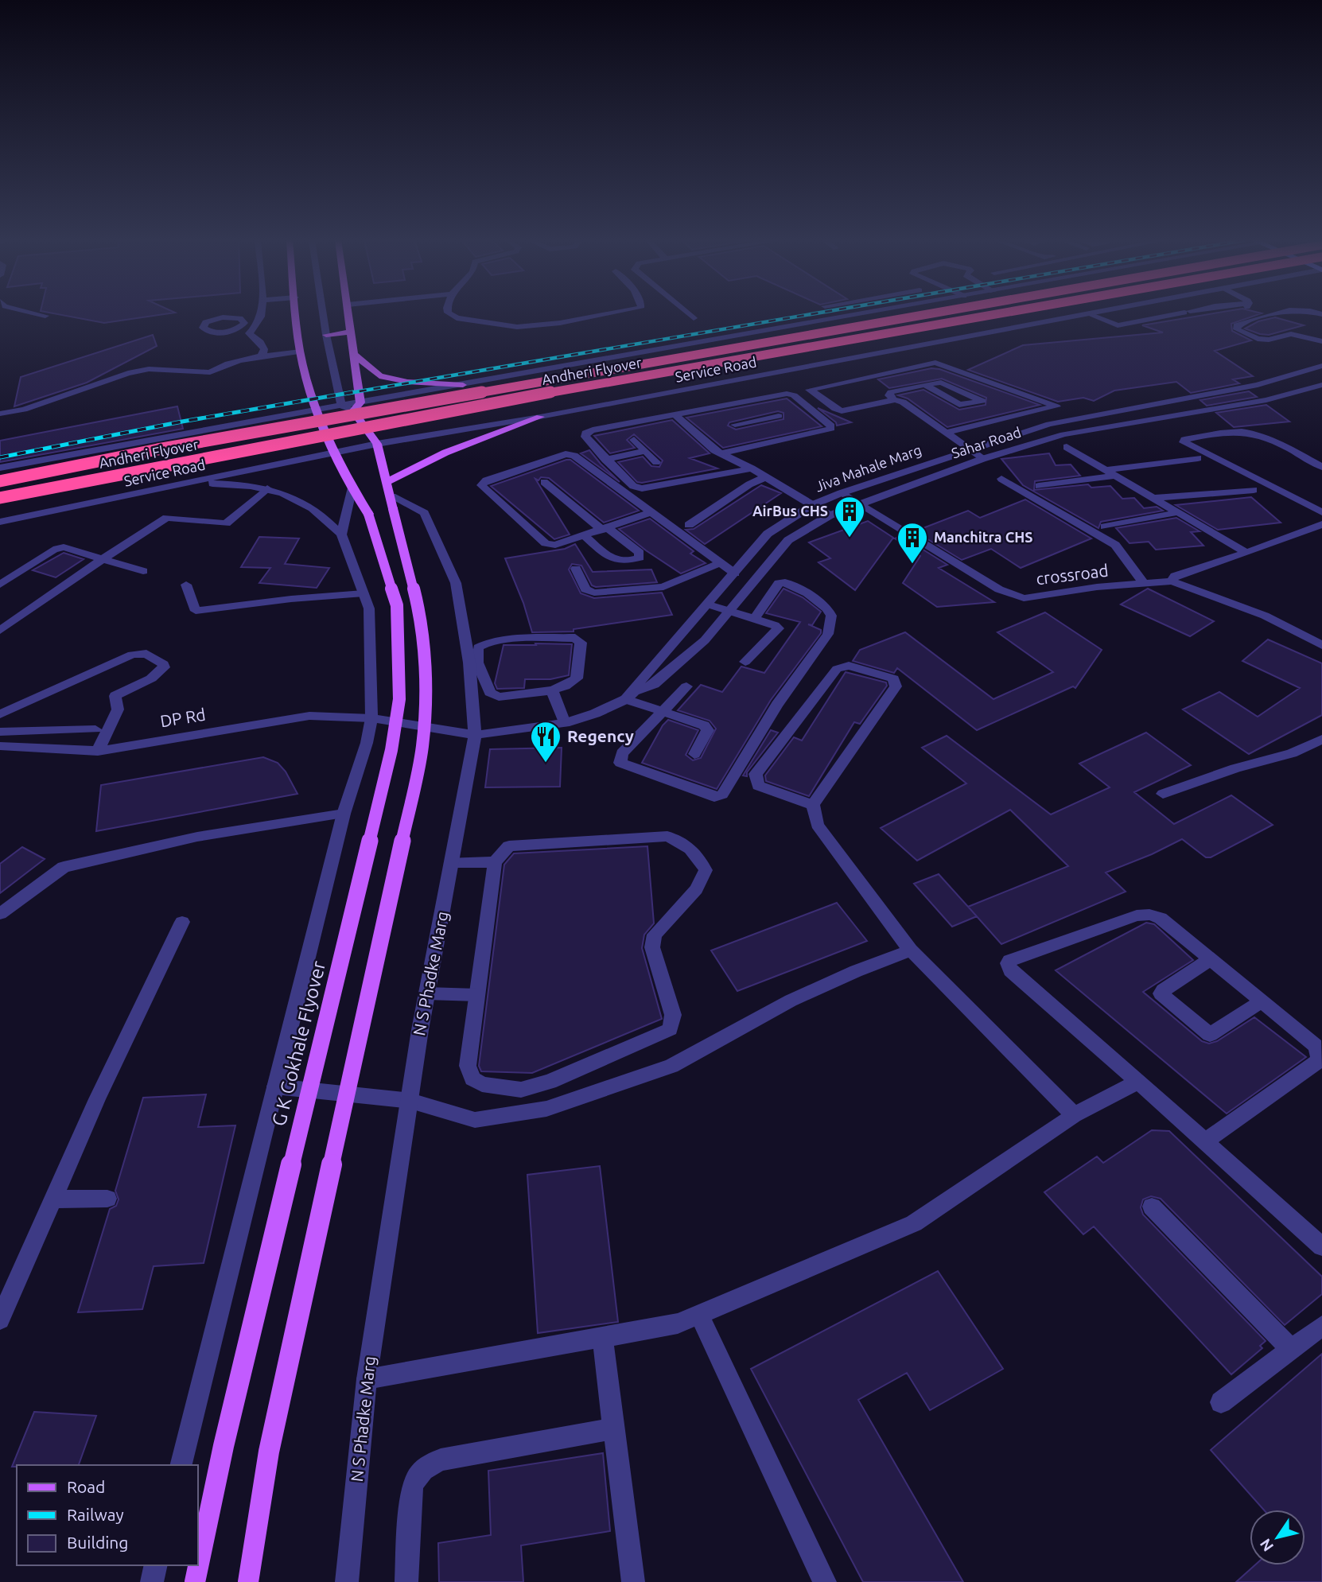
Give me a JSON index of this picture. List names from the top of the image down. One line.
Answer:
{"streets":{"highway":["Andheri Flyover"],"main road":["G K Gokhale Flyover"],"street":["Service Road","Sahar Road","Jiva Mahale Marg","crossroad","DP Rd","N S Phadke Marg"]},"crossings":[["Sahar Road","Jiva Mahale Marg"],["Sahar Road","crossroad"],["Jiva Mahale Marg","crossroad"],["Jiva Mahale Marg","DP Rd"],["Jiva Mahale Marg","N S Phadke Marg"]],"places":{"building":["AirBus CHS","Manchitra CHS"],"restaurant":["Regency"]},"legend":["Road","Railway","Building"],"north":"bottom left"}
